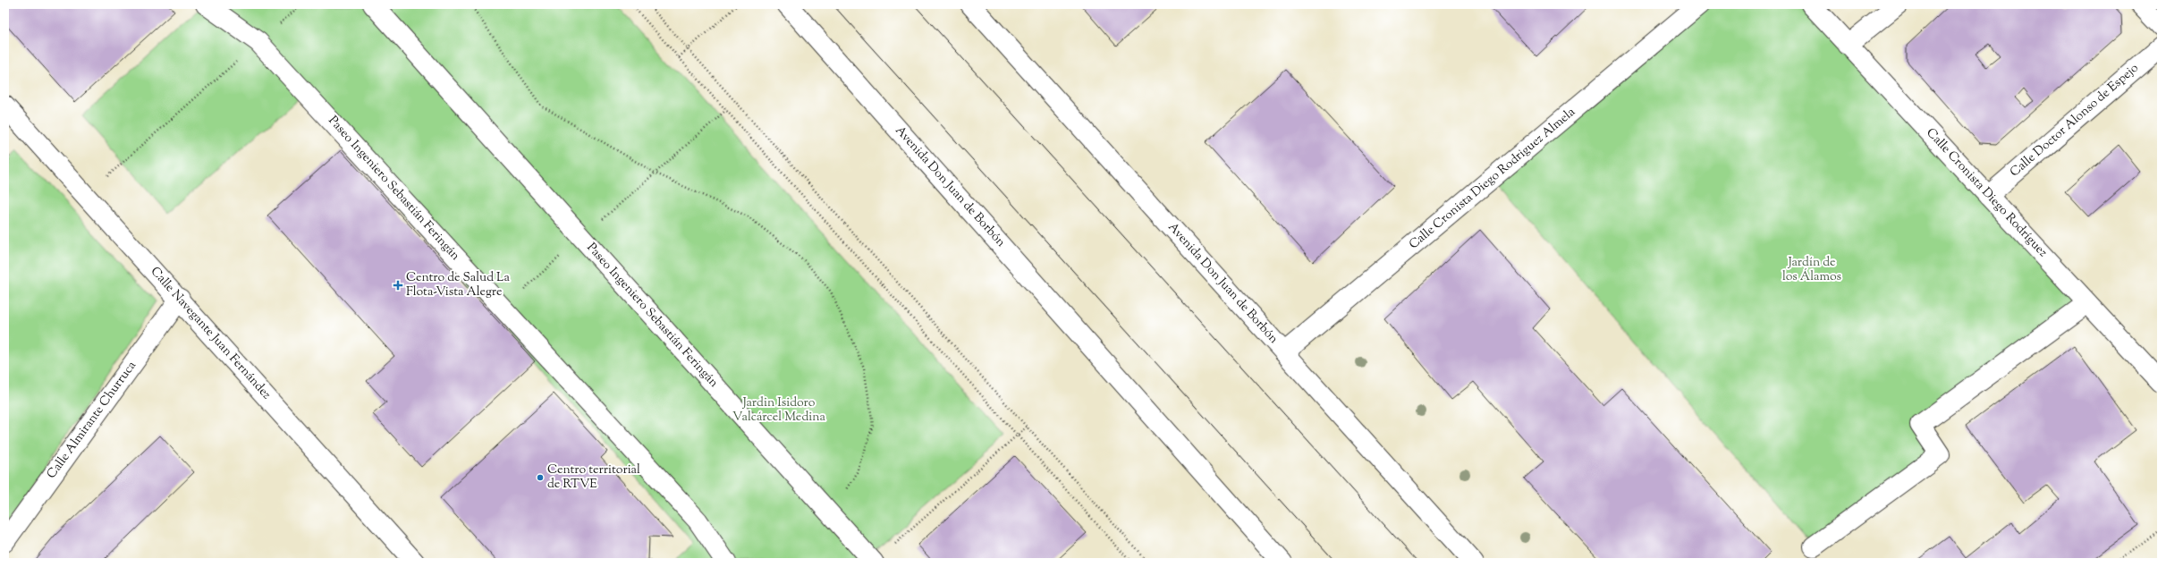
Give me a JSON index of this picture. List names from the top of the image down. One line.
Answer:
{"streets":{"street":["Calle Doctor Alonso de Espejo","Calle Cronista Diego Rodriguez Almela","Avenida Don Juan de Borbón","Paseo Ingeniero Sebastián Feringán","Calle Cronista Diego Rodríguez","Calle Navegante Juan Fernández","Calle Almirante Churruca"]},"crossings":[["Calle Doctor Alonso de Espejo","Calle Cronista Diego Rodríguez"],["Calle Cronista Diego Rodriguez Almela","Avenida Don Juan de Borbón"],["Calle Navegante Juan Fernández","Calle Almirante Churruca"]],"parks":["Jardín de los Álamos","Jardin Isidoro Valcárcel Medina"],"places":{"health":["Centro de Salud La Flota-Vista Alegre"],"other":["Centro territorial de RTVE"]}}
